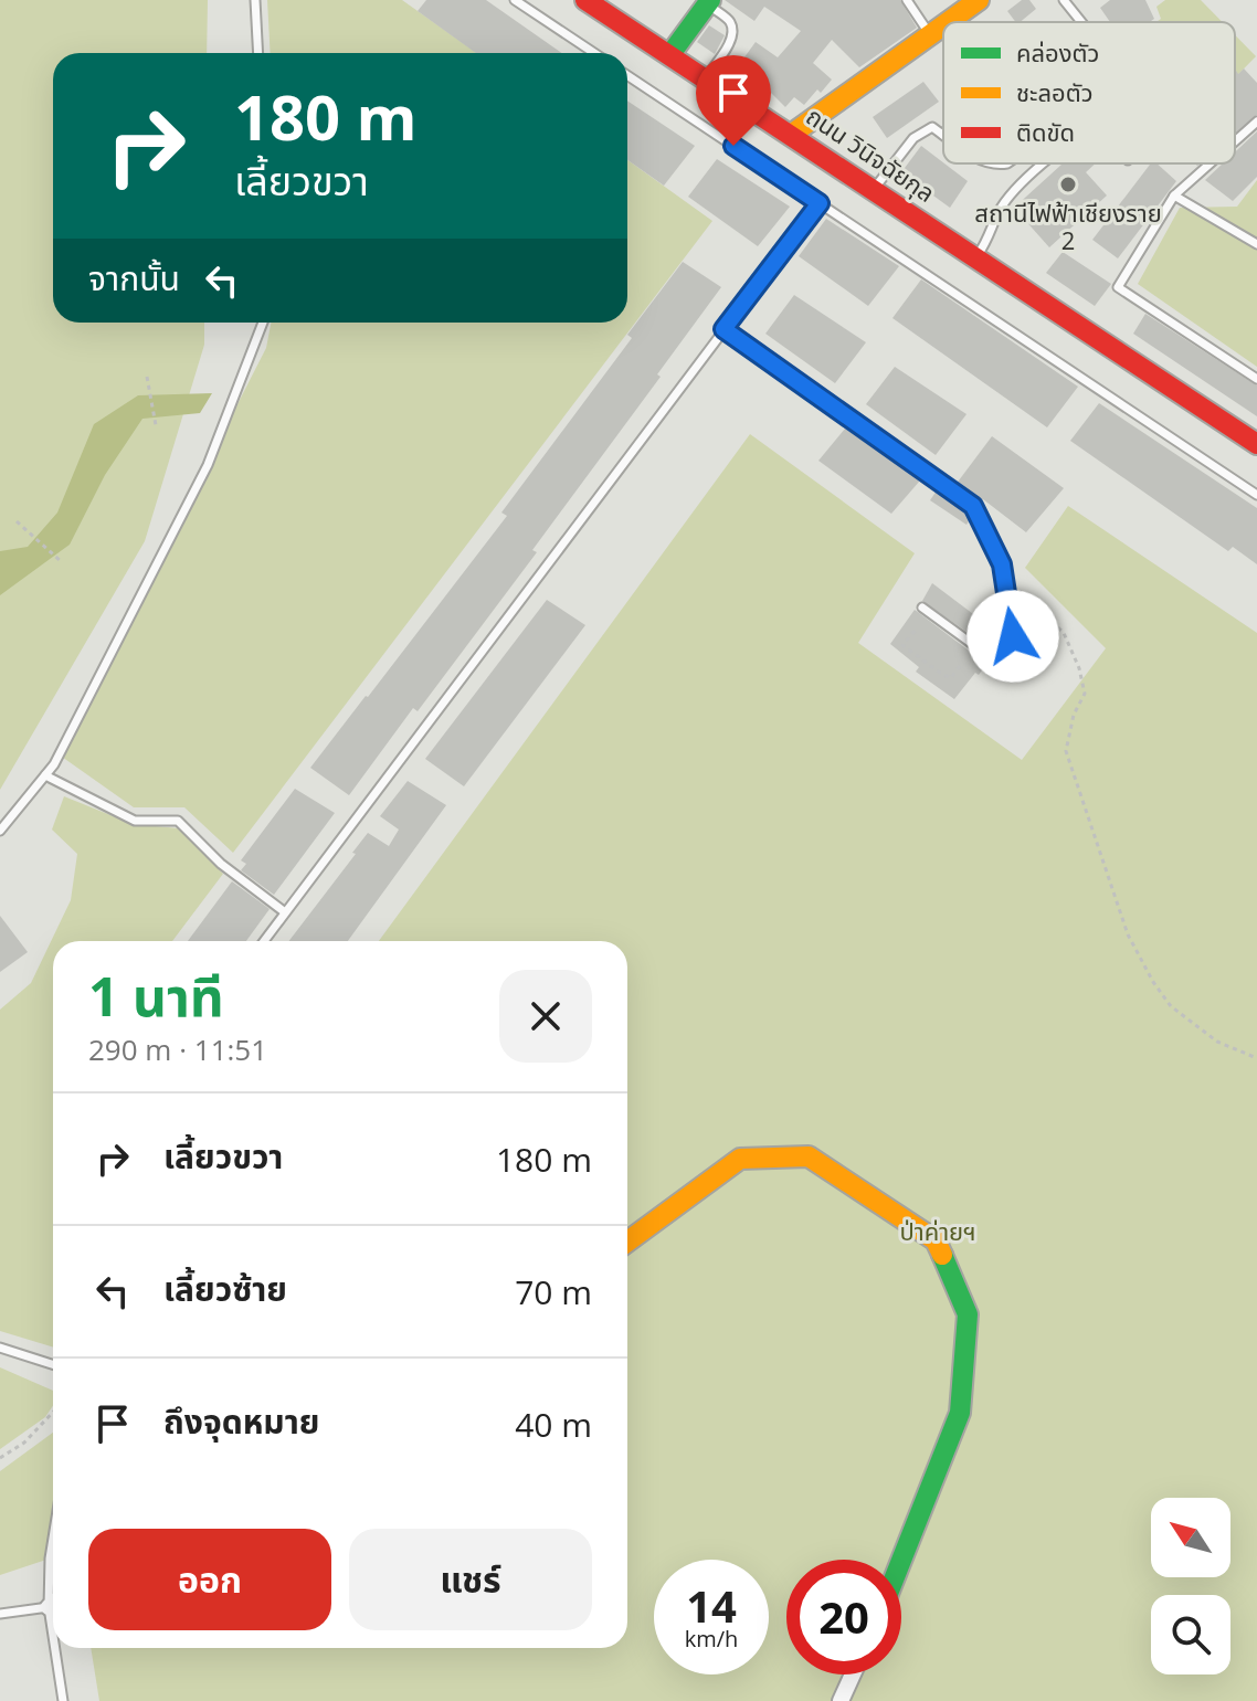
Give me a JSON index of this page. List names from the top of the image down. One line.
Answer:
{"streets":{"street":["ถนน วินิจฉัยกุล"]},"parks":["ป่าค่ายฯ"],"places":["สถานีไฟฟ้าเชียงราย 2"],"legend":["คล่องตัว","ชะลอตัว","ติดขัด"],"north":"top left","page":{"turn":["180 m","เลี้ยวขวา"],"then":"จากนั้น","heading":["1 นาที","290 m · 11:51"],"list":[{"name":"เลี้ยวขวา","value":"180 m"},{"name":"เลี้ยวซ้าย","value":"70 m"},{"name":"ถึงจุดหมาย","value":"40 m"}],"buttons":["ออก","แชร์"],"speed":"14 km/h","limit":"20"}}
